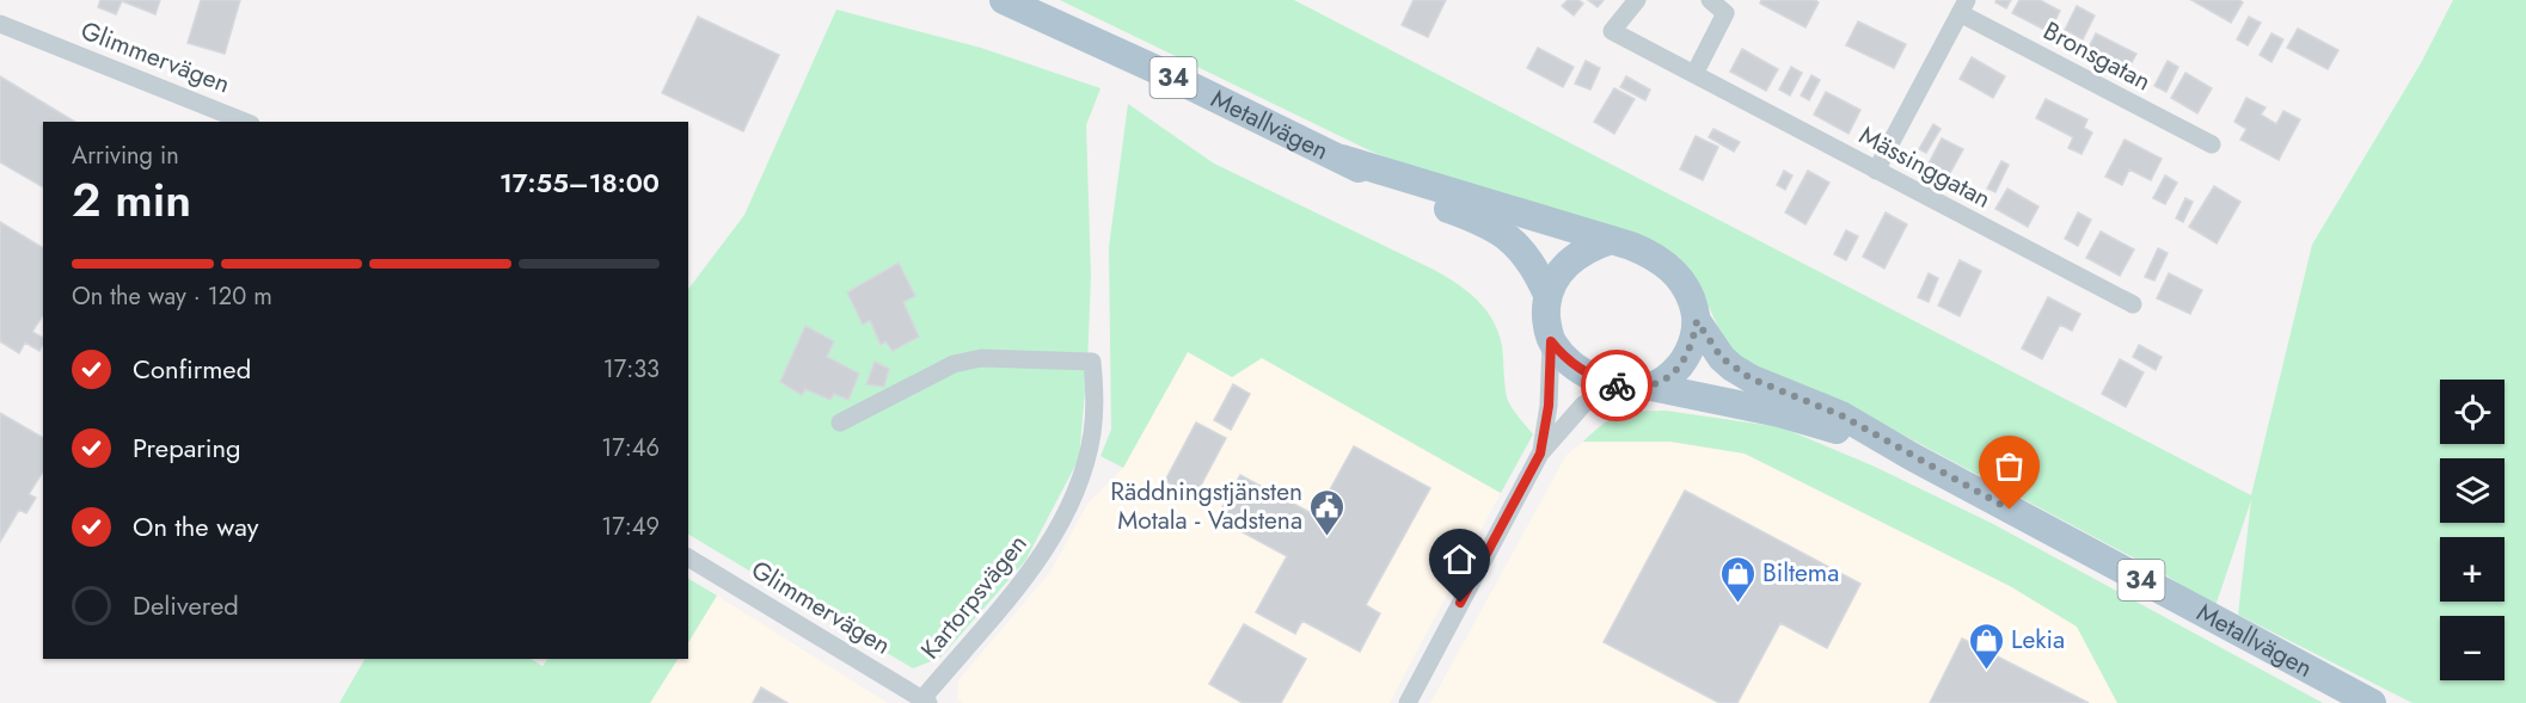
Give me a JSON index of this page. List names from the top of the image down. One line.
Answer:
{"streets":{"main road":["34","Metallvägen"],"street":["Bronsgatan","Glimmervägen","Mässinggatan","Kartorpsvägen"]},"crossings":[["Glimmervägen","Kartorpsvägen"],["34","Metallvägen"]],"places":{"public building":["Räddningstjänsten Motala - Vadstena"],"shop":["Biltema","Lekia"]},"page":{"heading":["2 min","Arriving in","17:55–18:00"],"bar":"On the way · 120 m","list":[["Confirmed","17:33"],["Preparing","17:46"],["On the way","17:49"],"Delivered"],"map_buttons":["+","−"]}}
